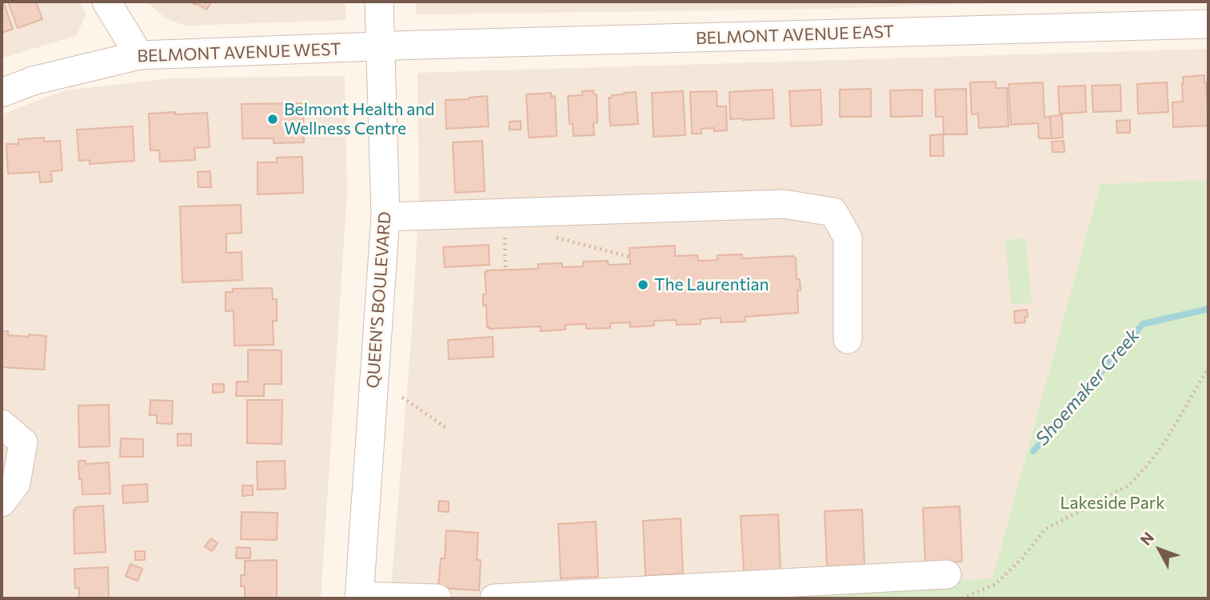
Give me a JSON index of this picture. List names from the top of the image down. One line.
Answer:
{"streets":{"street":["BELMONT AVENUE EAST","BELMONT AVENUE WEST","QUEEN'S BOULEVARD"]},"crossings":[["BELMONT AVENUE EAST","BELMONT AVENUE WEST"],["BELMONT AVENUE EAST","QUEEN'S BOULEVARD"],["BELMONT AVENUE WEST","QUEEN'S BOULEVARD"]],"water":["Shoemaker Creek"],"parks":["Lakeside Park"],"places":["Belmont Health and Wellness Centre","The Laurentian"],"north":"top left"}
